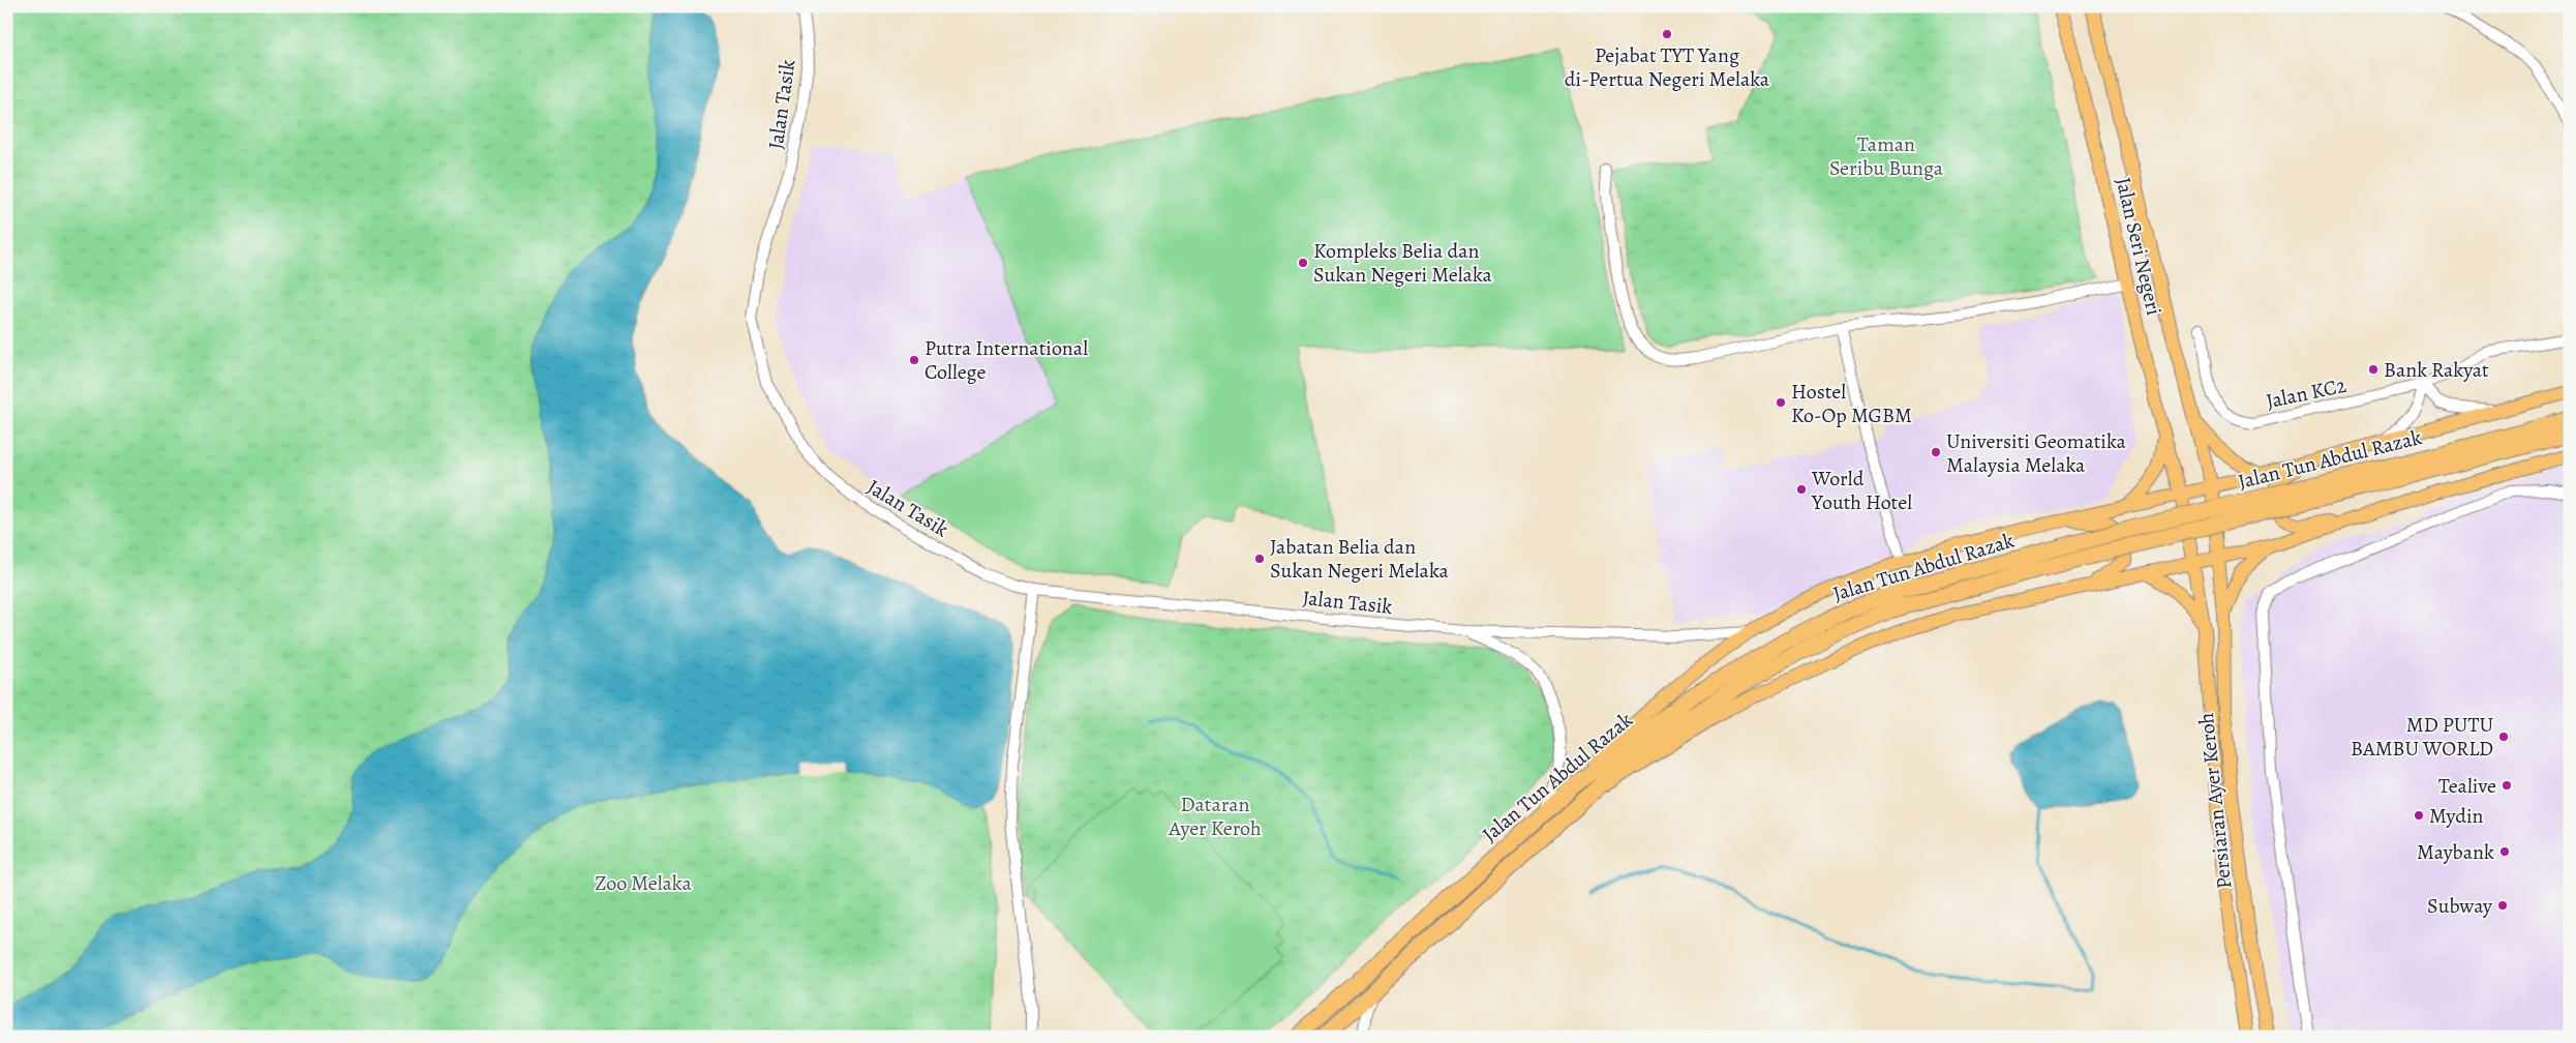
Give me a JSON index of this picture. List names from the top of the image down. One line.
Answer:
{"streets":{"highway":["Jalan Tun Abdul Razak"],"main road":["Jalan Seri Negeri","Persiaran Ayer Keroh"],"street":["Jalan Tasik","Jalan KC2"]},"crossings":[["Jalan Tasik","Jalan Tun Abdul Razak"],["Jalan Seri Negeri","Persiaran Ayer Keroh"]],"parks":["Taman Seribu Bunga","Dataran Ayer Keroh","Zoo Melaka"],"places":["Pejabat TYT Yang di-Pertua Negeri Melaka","Kompleks Belia dan Sukan Negeri Melaka","Putra International College","Bank Rakyat","Hostel Ko-Op MGBM","Universiti Geomatika Malaysia Melaka","World Youth Hotel","Jabatan Belia dan Sukan Negeri Melaka","MD PUTU BAMBU WORLD","Tealive","Mydin","Maybank","Subway"]}
